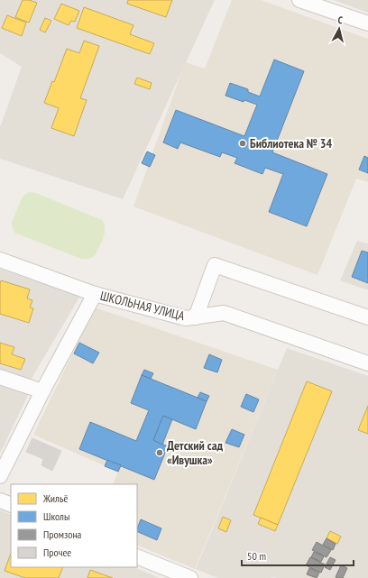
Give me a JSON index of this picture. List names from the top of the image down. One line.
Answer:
{"streets":{"street":["ШКОЛЬНАЯ УЛИЦА"]},"places":["Библиотека № 34","Детский сад «Ивушка»"],"legend":["Жильё","Школы","Промзона","Прочее"],"scale_bar":"50 m","north":"top"}
